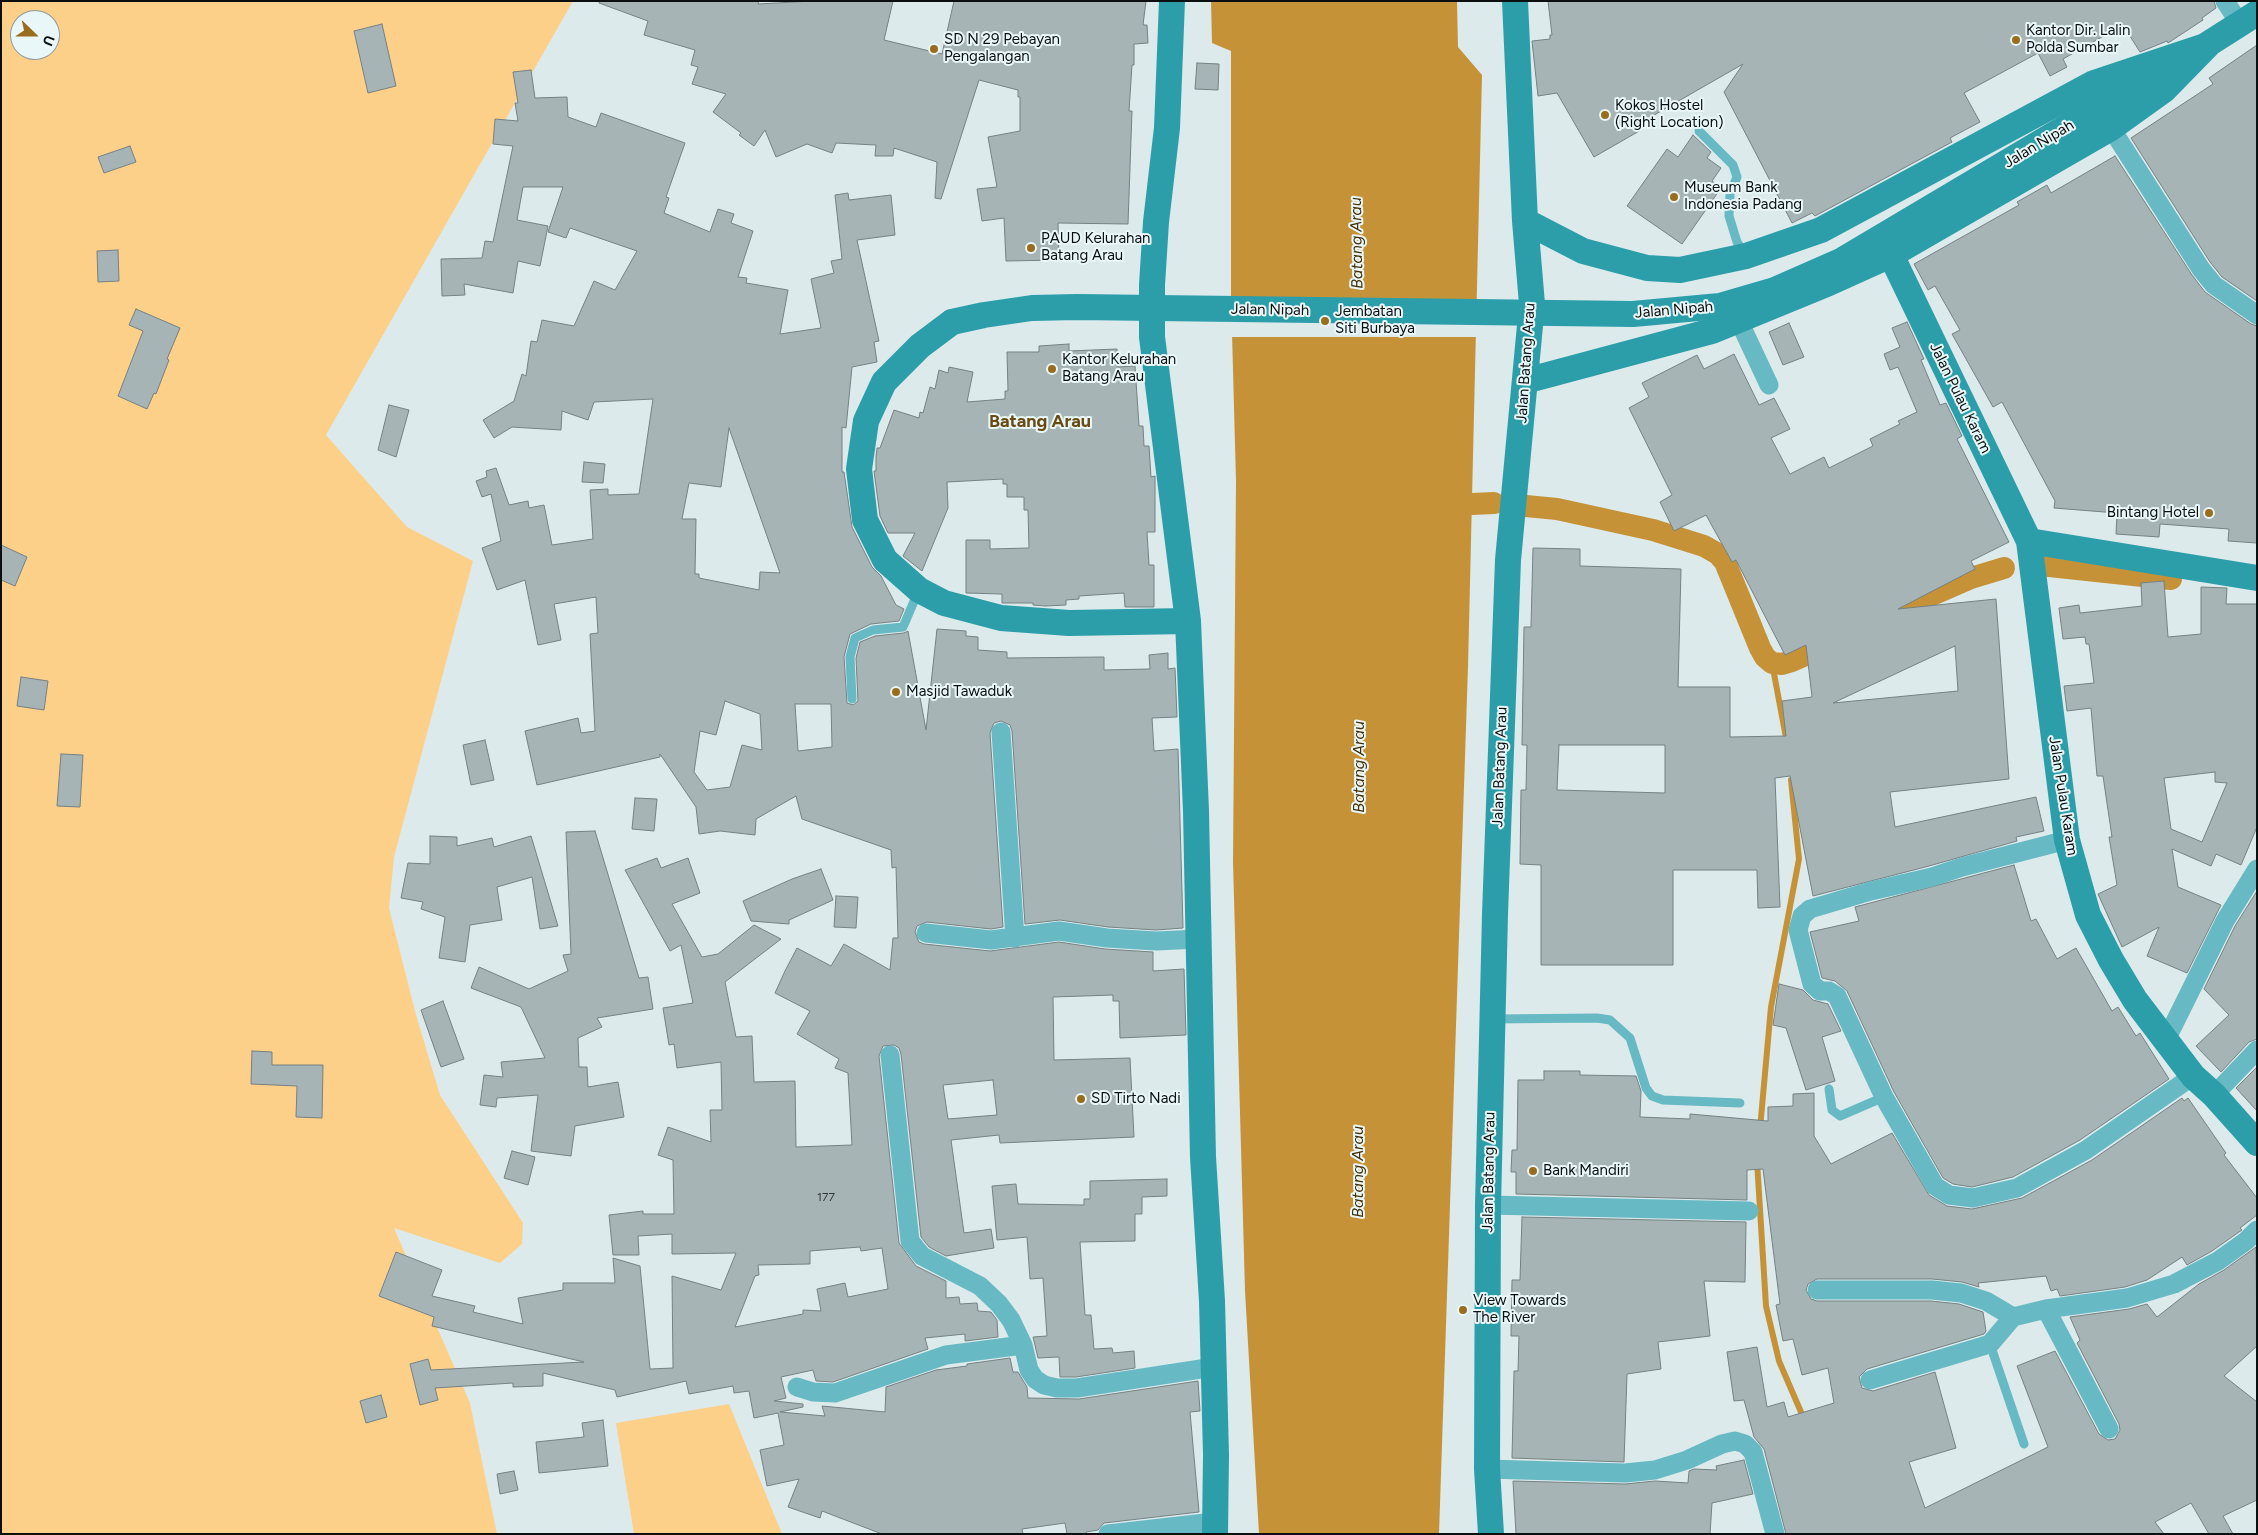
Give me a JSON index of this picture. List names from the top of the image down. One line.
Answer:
{"streets":{"street":["Jalan Nipah","Jalan Batang Arau","Jalan Pulau Karam"]},"crossings":[["Jalan Nipah","Jalan Batang Arau"],["Jalan Nipah","Jalan Pulau Karam"]],"districts":["Batang Arau"],"water":["Batang Arau"],"places":["Kantor Dir. Lalin Polda Sumbar","SD N 29 Pebayan Pengalangan","Kokos Hostel (Right Location)","Museum Bank Indonesia Padang","PAUD Kelurahan Batang Arau","Jembatan Siti Burbaya","Kantor Kelurahan Batang Arau","Bintang Hotel","Masjid Tawaduk","SD Tirto Nadi","Bank Mandiri","View Towards The River"],"house_numbers":["177"],"north":"right"}
